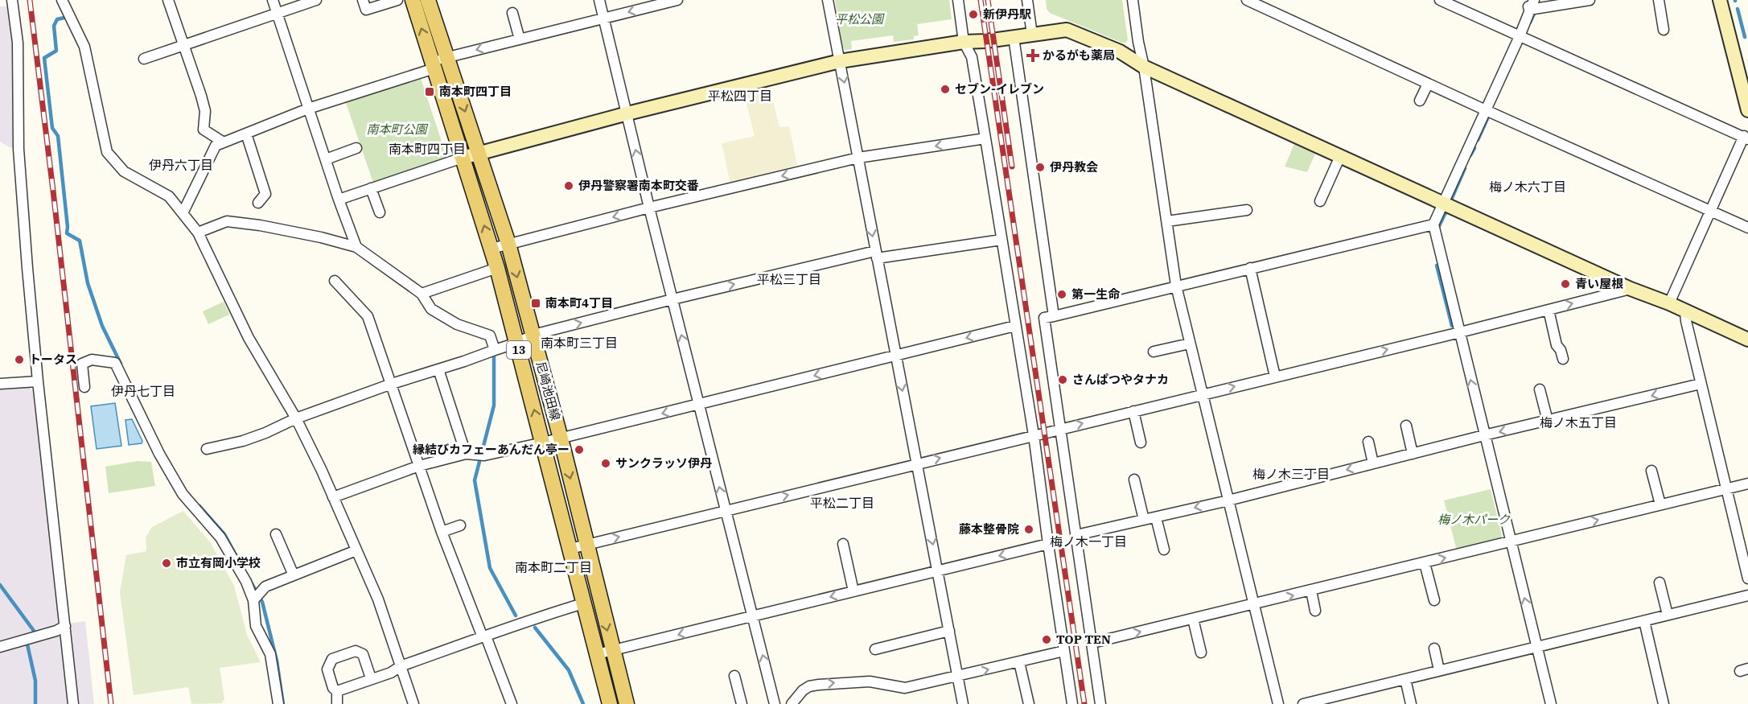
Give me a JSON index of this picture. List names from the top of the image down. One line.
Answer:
{"streets":{"main road":["13","尼崎池田線"]},"districts":["平松四丁目","南本町四丁目","伊丹六丁目","梅ノ木六丁目","平松三丁目","南本町三丁目","伊丹七丁目","梅ノ木五丁目","梅ノ木三丁目","平松二丁目","梅ノ木一丁目","南本町二丁目"],"parks":["平松公園","南本町公園","梅ノ木パーク"],"places":{"other":["新伊丹駅","セブン-イレブン","伊丹教会","伊丹警察署南本町交番","青い屋根","第一生命","トータス","さんぱつやタナカ","縁結びカフェーあんだん亭ー","サンクラッソ伊丹","藤本整骨院","市立有岡小学校","TOP TEN"],"health":["かるがも薬局"],"transit":["南本町四丁目","南本町4丁目"]}}
